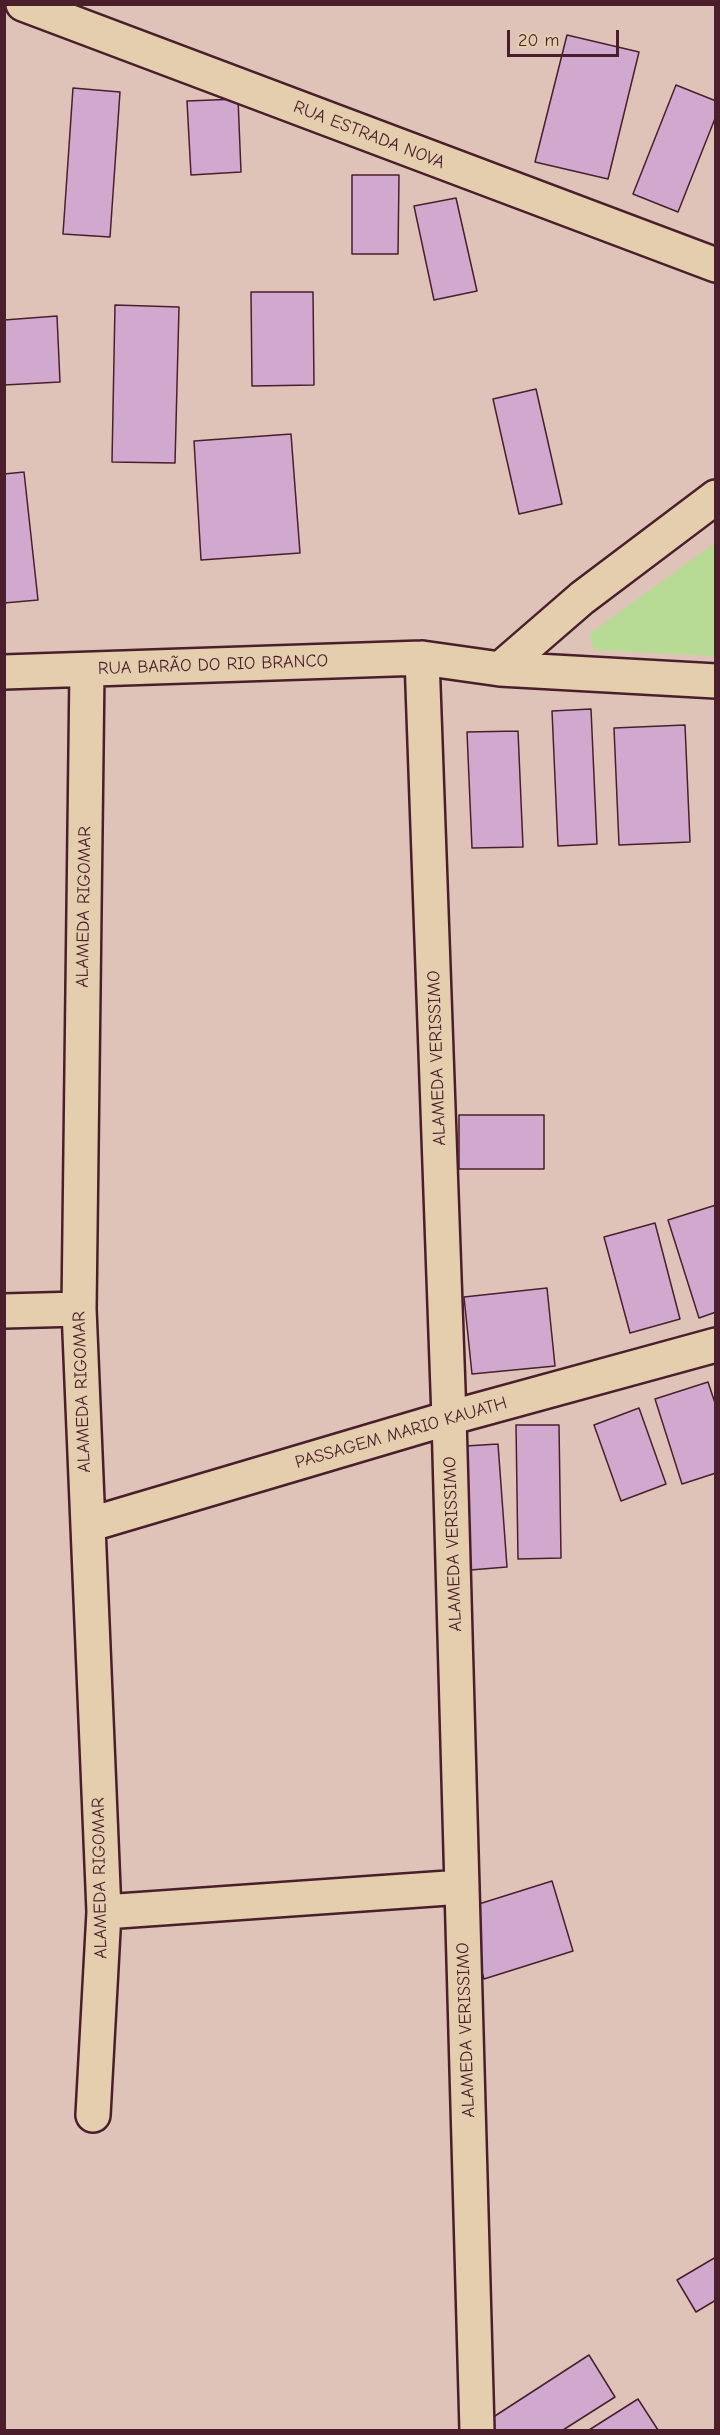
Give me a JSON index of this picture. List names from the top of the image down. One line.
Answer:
{"streets":{"street":["RUA ESTRADA NOVA","RUA BARÃO DO RIO BRANCO","ALAMEDA RIGOMAR","ALAMEDA VERISSIMO","PASSAGEM MARIO KAUATH"]},"crossings":[["RUA BARÃO DO RIO BRANCO","ALAMEDA RIGOMAR"],["RUA BARÃO DO RIO BRANCO","ALAMEDA VERISSIMO"],["ALAMEDA RIGOMAR","PASSAGEM MARIO KAUATH"],["ALAMEDA VERISSIMO","PASSAGEM MARIO KAUATH"]],"scale_bar":"20 m"}
